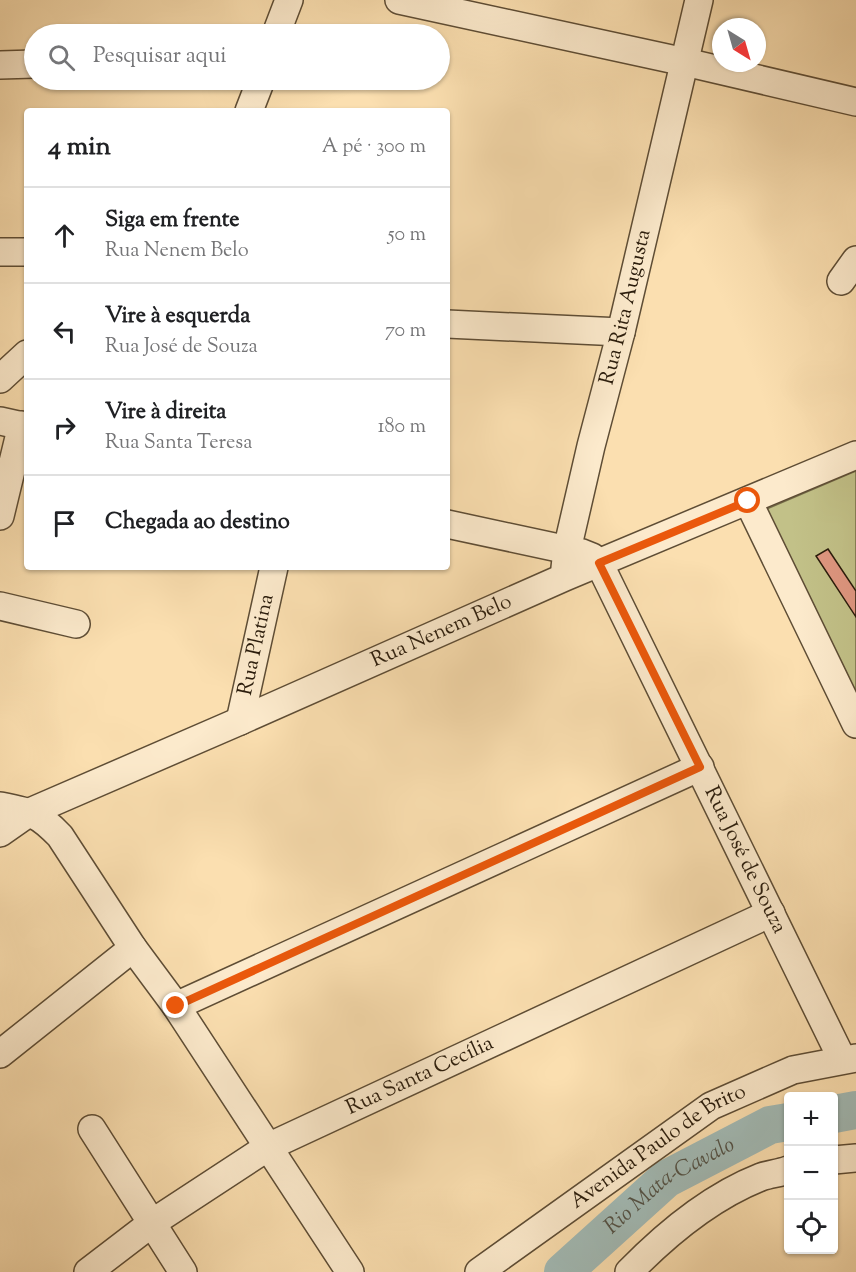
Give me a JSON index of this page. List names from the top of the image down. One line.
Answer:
{"streets":{"street":["Rua Rita Augusta","Rua Nenem Belo","Rua Platina","Rua José de Souza","Rua Santa Cecília","Avenida Paulo de Brito"]},"crossings":[["Rua Rita Augusta","Rua Nenem Belo"],["Rua Nenem Belo","Rua Platina"],["Rua Nenem Belo","Rua José de Souza"],["Rua José de Souza","Rua Santa Cecília"],["Rua José de Souza","Avenida Paulo de Brito"]],"water":["Rio Mata-Cavalo"],"north":"bottom right","page":{"search":"Pesquisar aqui","heading":["4 min","A pé · 300 m"],"list":[["Siga em frente","Rua Nenem Belo","50 m"],["Vire à esquerda","Rua José de Souza","70 m"],["Vire à direita","Rua Santa Teresa","180 m"],"Chegada ao destino"],"map_buttons":["+","−"]}}
